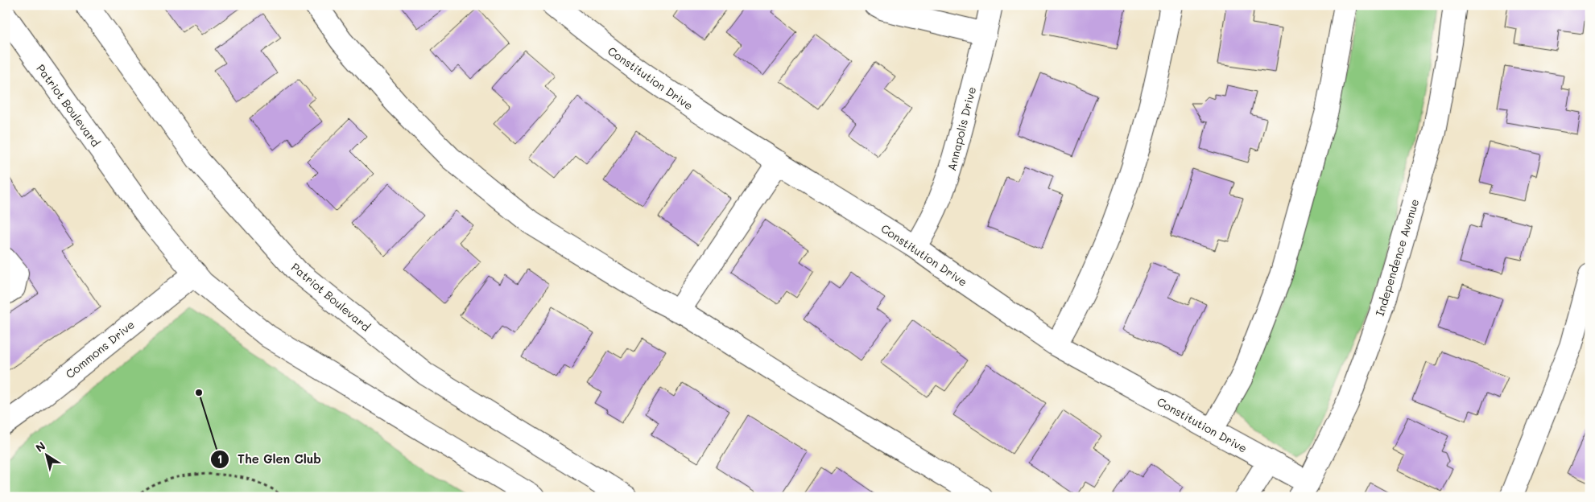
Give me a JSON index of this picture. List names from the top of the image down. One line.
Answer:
{"streets":{"street":["Constitution Drive","Patriot Boulevard","Annapolis Drive","Independence Avenue","Commons Drive"]},"crossings":[["Constitution Drive","Annapolis Drive"],["Constitution Drive","Independence Avenue"],["Patriot Boulevard","Commons Drive"]],"places":["The Glen Club"],"north":"top left"}
